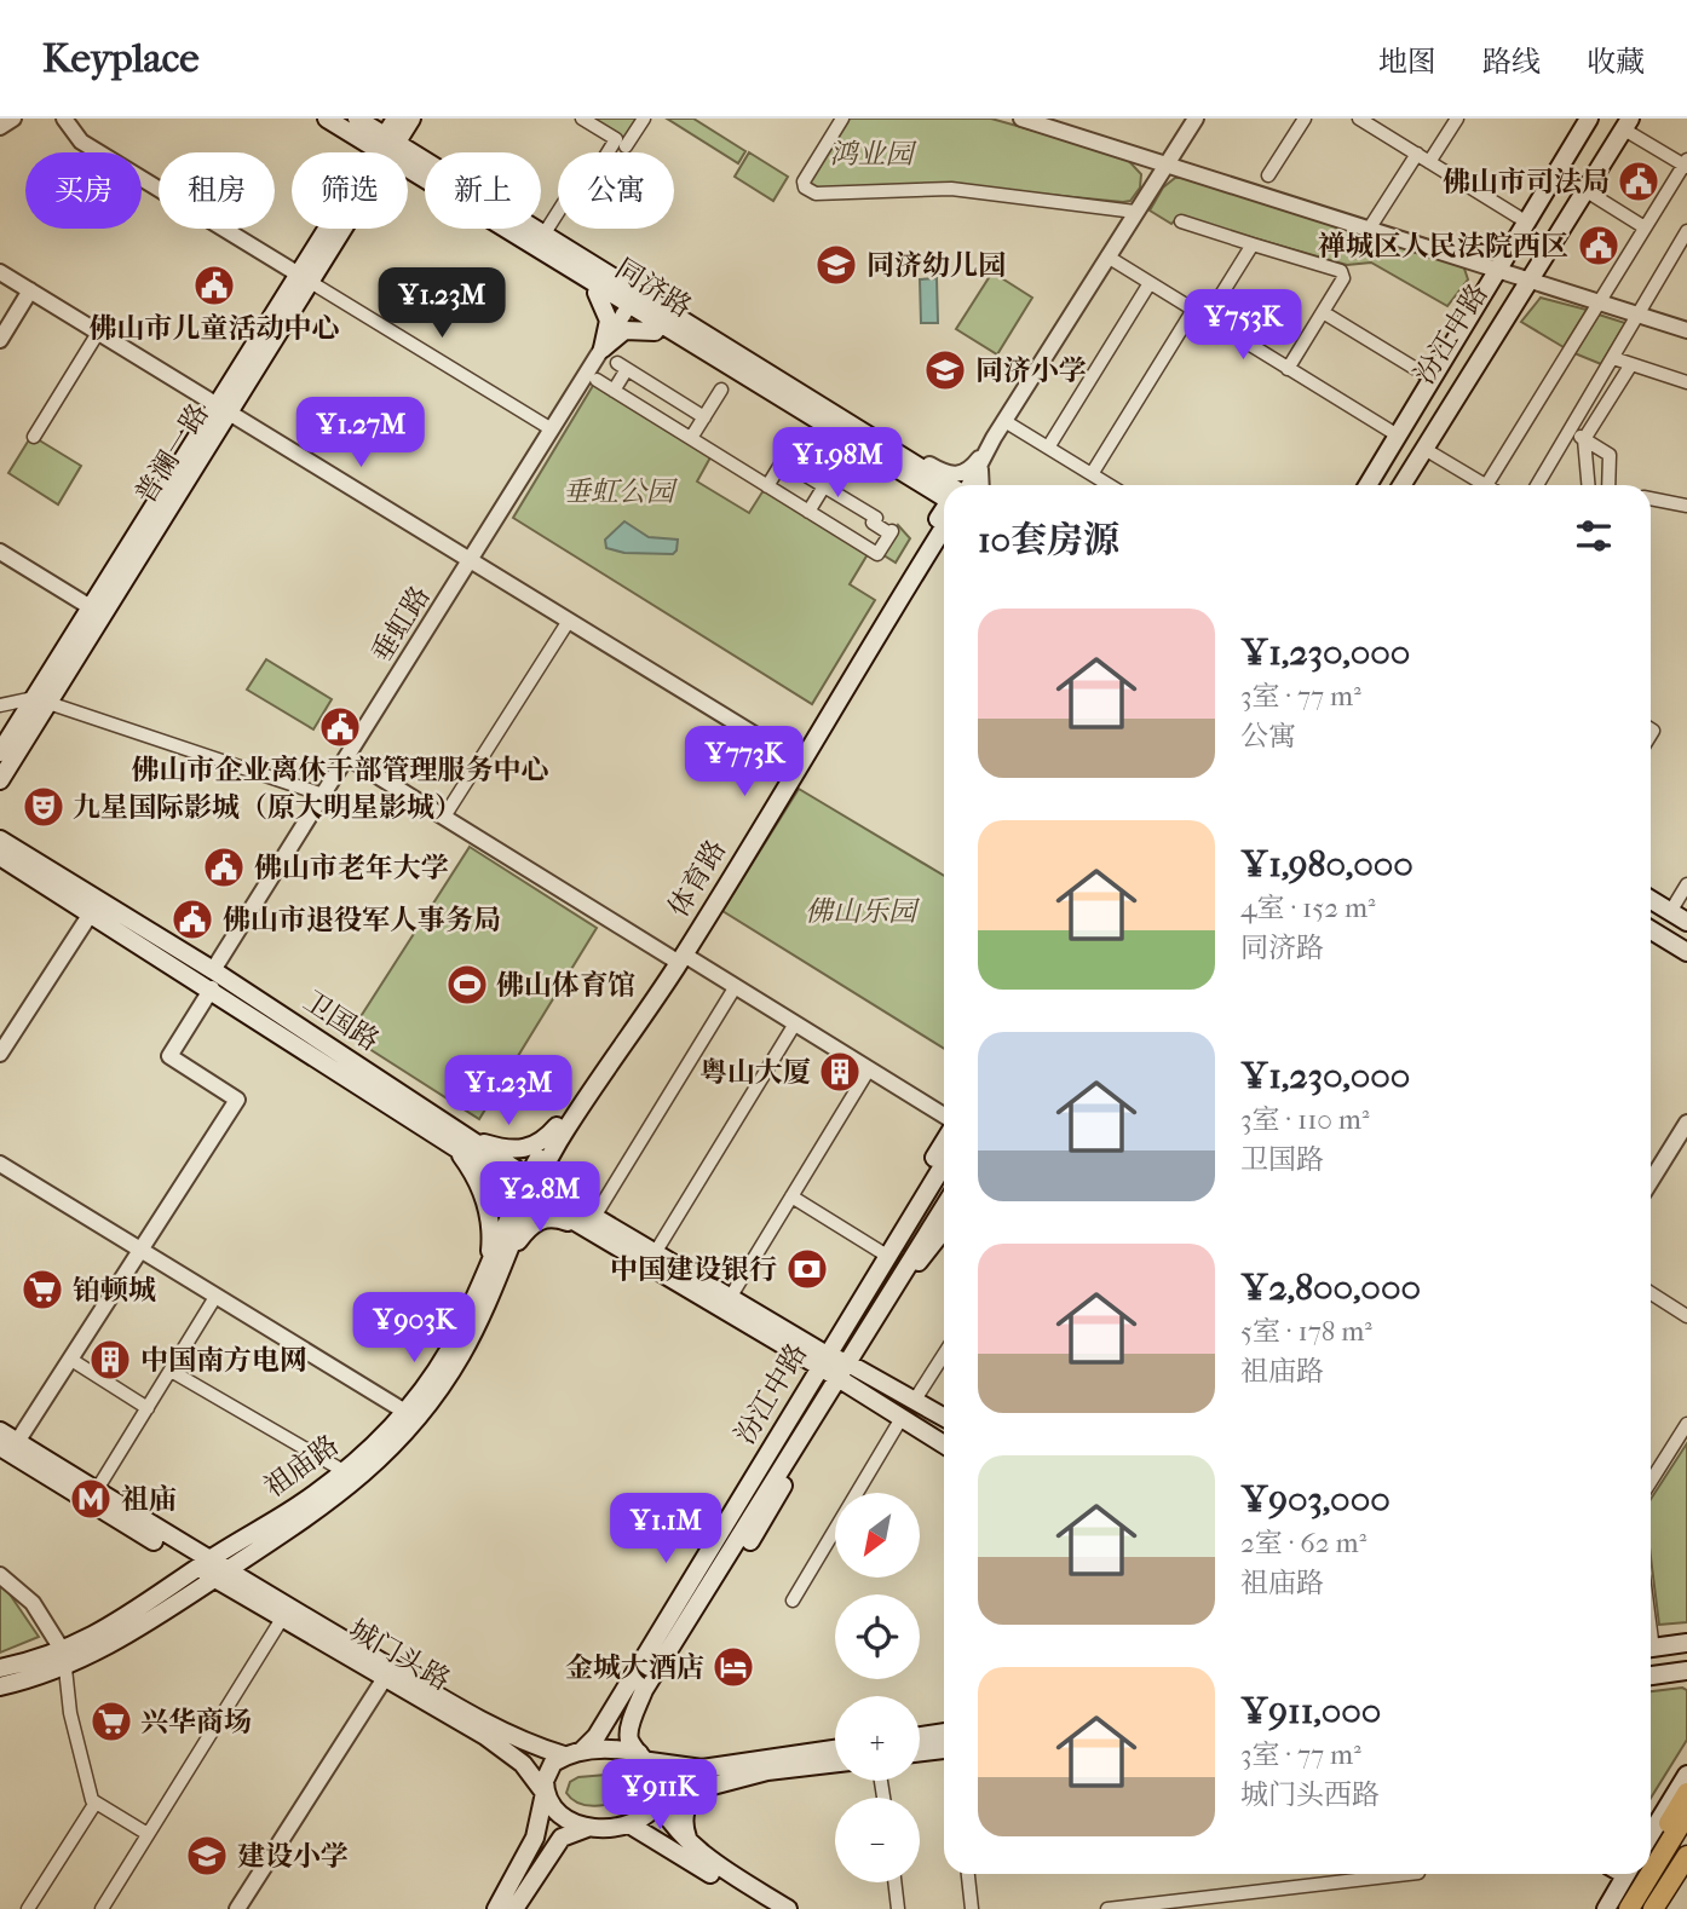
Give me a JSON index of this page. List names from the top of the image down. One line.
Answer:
{"streets":{"main road":["同济路","汾江中路","普澜一路","体育路","卫国路","祖庙路","城门头路"],"street":["垂虹路"]},"crossings":[["同济路","普澜一路"],["同济路","垂虹路"],["汾江中路","城门头路"],["垂虹路","卫国路"],["体育路","祖庙路"],["祖庙路","城门头路"]],"parks":["鸿业园","垂虹公园","佛山乐园"],"places":{"public building":["佛山市司法局","禅城区人民法院西区","佛山市儿童活动中心","佛山市企业离休干部管理服务中心","佛山市老年大学","佛山市退役军人事务局"],"school or university":["同济幼儿园","同济小学","建设小学"],"theatre":["九星国际影城（原大明星影城）"],"sports":["佛山体育馆"],"building":["粤山大厦","中国南方电网"],"bank":["中国建设银行"],"supermarket":["铂顿城","兴华商场"],"metro station":["祖庙"],"hotel":["金城大酒店"]},"north":"bottom left","page":{"header":"Keyplace","nav":["地图","路线","收藏"],"chip":["买房","租房","筛选","新上","公寓"],"price":["¥1.23M","¥753K","¥1.27M","¥1.98M","¥773K","¥1.23M","¥2.8M","¥903K","¥1.1M","¥911K"],"heading":"10套房源","list":[{"name":"¥1,230,000","note":"3室 · 77 m² · 公寓"},{"name":"¥1,980,000","note":"4室 · 152 m² · 同济路"},{"name":"¥1,230,000","note":"3室 · 110 m² · 卫国路"},{"name":"¥2,800,000","note":"5室 · 178 m² · 祖庙路"},{"name":"¥903,000","note":"2室 · 62 m² · 祖庙路"},{"name":"¥911,000","note":"3室 · 77 m² · 城门头西路"}],"map_buttons":["+","−"]}}
